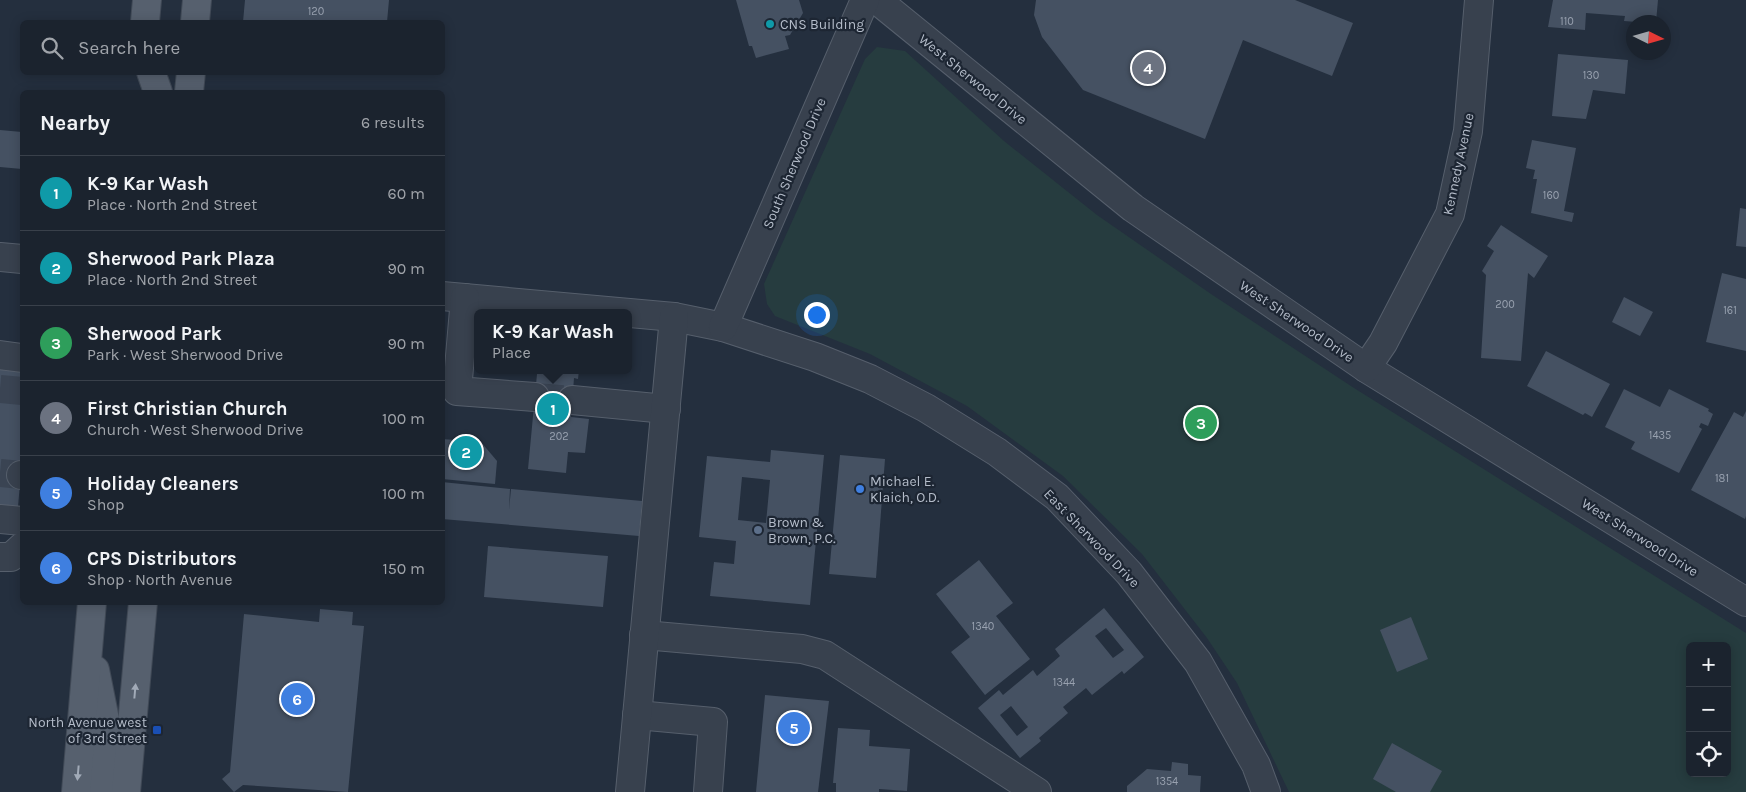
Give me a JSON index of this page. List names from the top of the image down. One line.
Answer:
{"streets":{"street":["West Sherwood Drive","South Sherwood Drive","Kennedy Avenue","East Sherwood Drive"]},"crossings":[["West Sherwood Drive","Kennedy Avenue"],["South Sherwood Drive","East Sherwood Drive"]],"places":{"other":["CNS Building","Michael E. Klaich, O.D.","Brown & Brown, P.C."],"transit":["North Avenue west of 3rd Street"]},"house_numbers":["120","110","130","160","200","161","1435","202","181","1340","1344","1354"],"north":"right","page":{"search":"Search here","pins":["4","1","3","2","6","5"],"heading":["Nearby","6 results"],"list":[{"mark":"1","name":"K-9 Kar Wash","note":"Place · North 2nd Street","value":"60 m"},{"mark":"2","name":"Sherwood Park Plaza","note":"Place · North 2nd Street","value":"90 m"},{"mark":"3","name":"Sherwood Park","note":"Park · West Sherwood Drive","value":"90 m"},{"mark":"4","name":"First Christian Church","note":"Church · West Sherwood Drive","value":"100 m"},{"mark":"5","name":"Holiday Cleaners","note":"Shop","value":"100 m"},{"mark":"6","name":"CPS Distributors","note":"Shop · North Avenue","value":"150 m"}],"popup":["K-9 Kar Wash","Place"],"map_buttons":["+","−"]}}
